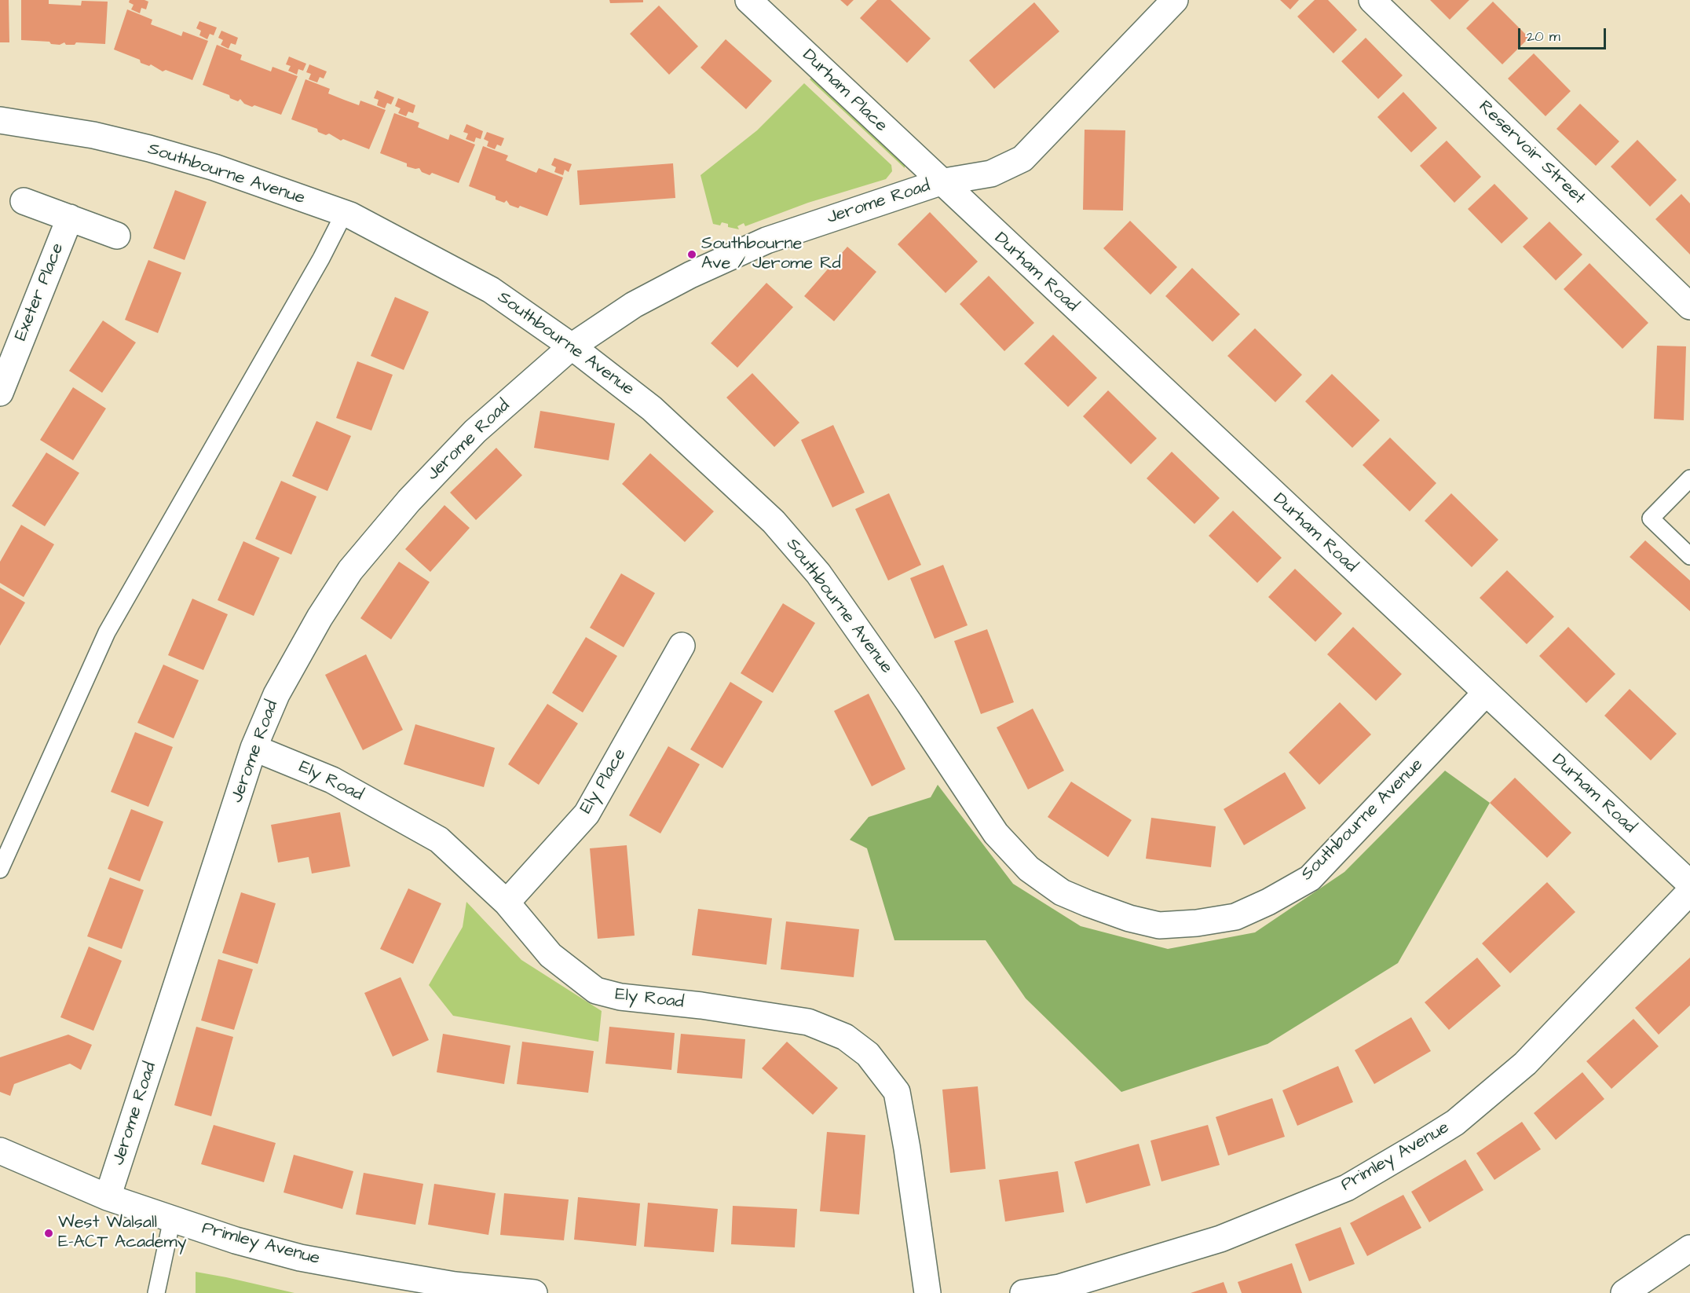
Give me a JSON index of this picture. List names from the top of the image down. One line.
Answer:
{"streets":{"street":["Durham Place","Reservoir Street","Southbourne Avenue","Jerome Road","Durham Road","Exeter Place","Ely Road","Ely Place","Primley Avenue"]},"crossings":[["Durham Place","Jerome Road"],["Durham Place","Durham Road"],["Southbourne Avenue","Jerome Road"],["Southbourne Avenue","Durham Road"],["Jerome Road","Durham Road"],["Jerome Road","Ely Road"],["Jerome Road","Primley Avenue"],["Ely Road","Ely Place"]],"places":["Southbourne Ave / Jerome Rd","West Walsall E-ACT Academy"],"scale_bar":"20 m"}
